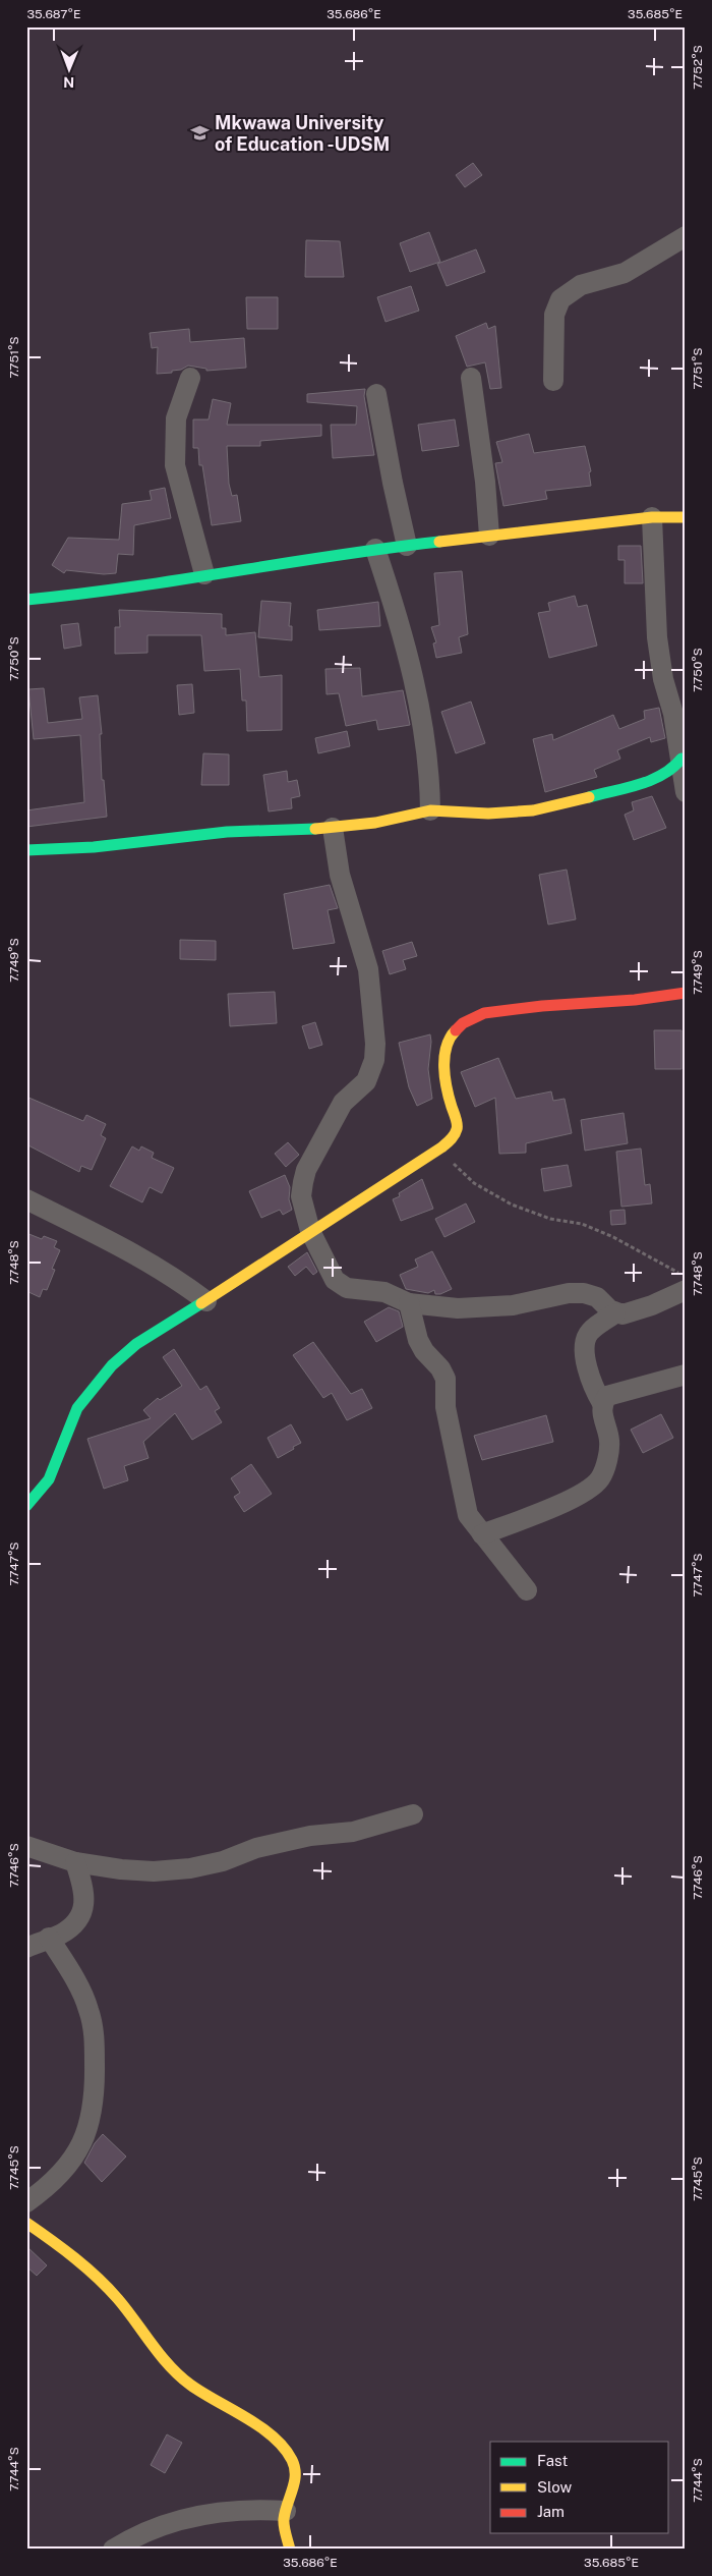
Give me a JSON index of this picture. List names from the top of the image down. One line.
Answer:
{"places":{"school or university":["Mkwawa University of Education -UDSM"]},"legend":["Fast","Slow","Jam"],"north":"bottom","coordinates":["35.687°E","35.686°E","35.685°E","7.752°S","7.751°S","7.750°S","7.749°S","7.748°S","7.747°S","7.746°S","7.745°S","7.744°S"]}
